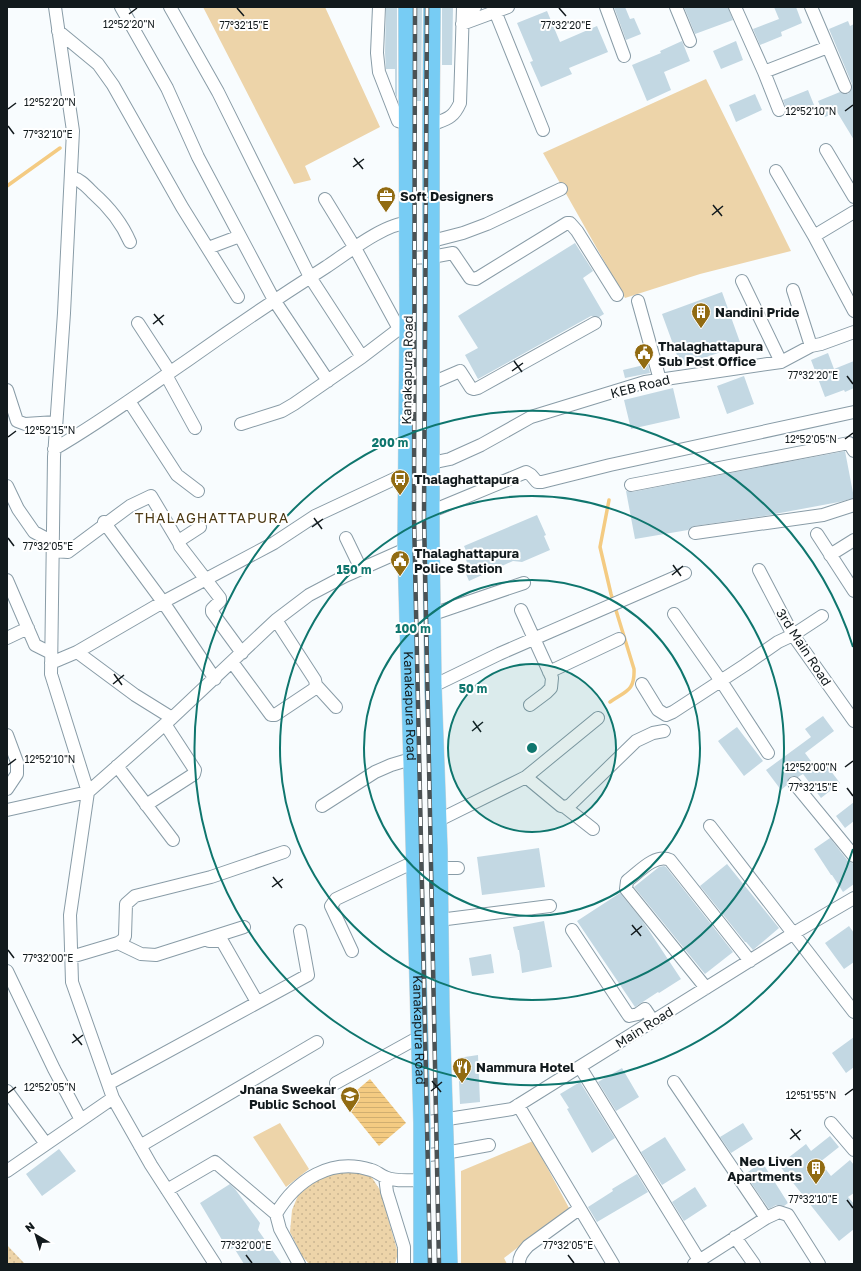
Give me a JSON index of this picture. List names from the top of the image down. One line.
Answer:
{"streets":{"highway":["Kanakapura Road"],"street":["KEB Road","3rd Main Road","Main Road"]},"crossings":[["Kanakapura Road","KEB Road"],["Kanakapura Road","Main Road"]],"districts":["THALAGHATTAPURA"],"places":{"office":["Soft Designers"],"building":["Nandini Pride","Neo Liven Apartments"],"public building":["Thalaghattapura Sub Post Office","Thalaghattapura Police Station"],"bus stop":["Thalaghattapura"],"restaurant":["Nammura Hotel"],"school or university":["Jnana Sweekar Public School"]},"north":"top left","coordinates":["12°52'20\"N","77°32'15\"E","77°32'20\"E","12°52'10\"N","77°32'10\"E","12°52'15\"N","12°52'05\"N","77°32'05\"E","12°52'00\"N","77°32'00\"E","12°51'55\"N"],"rings":["200 m","150 m","100 m","50 m"]}
